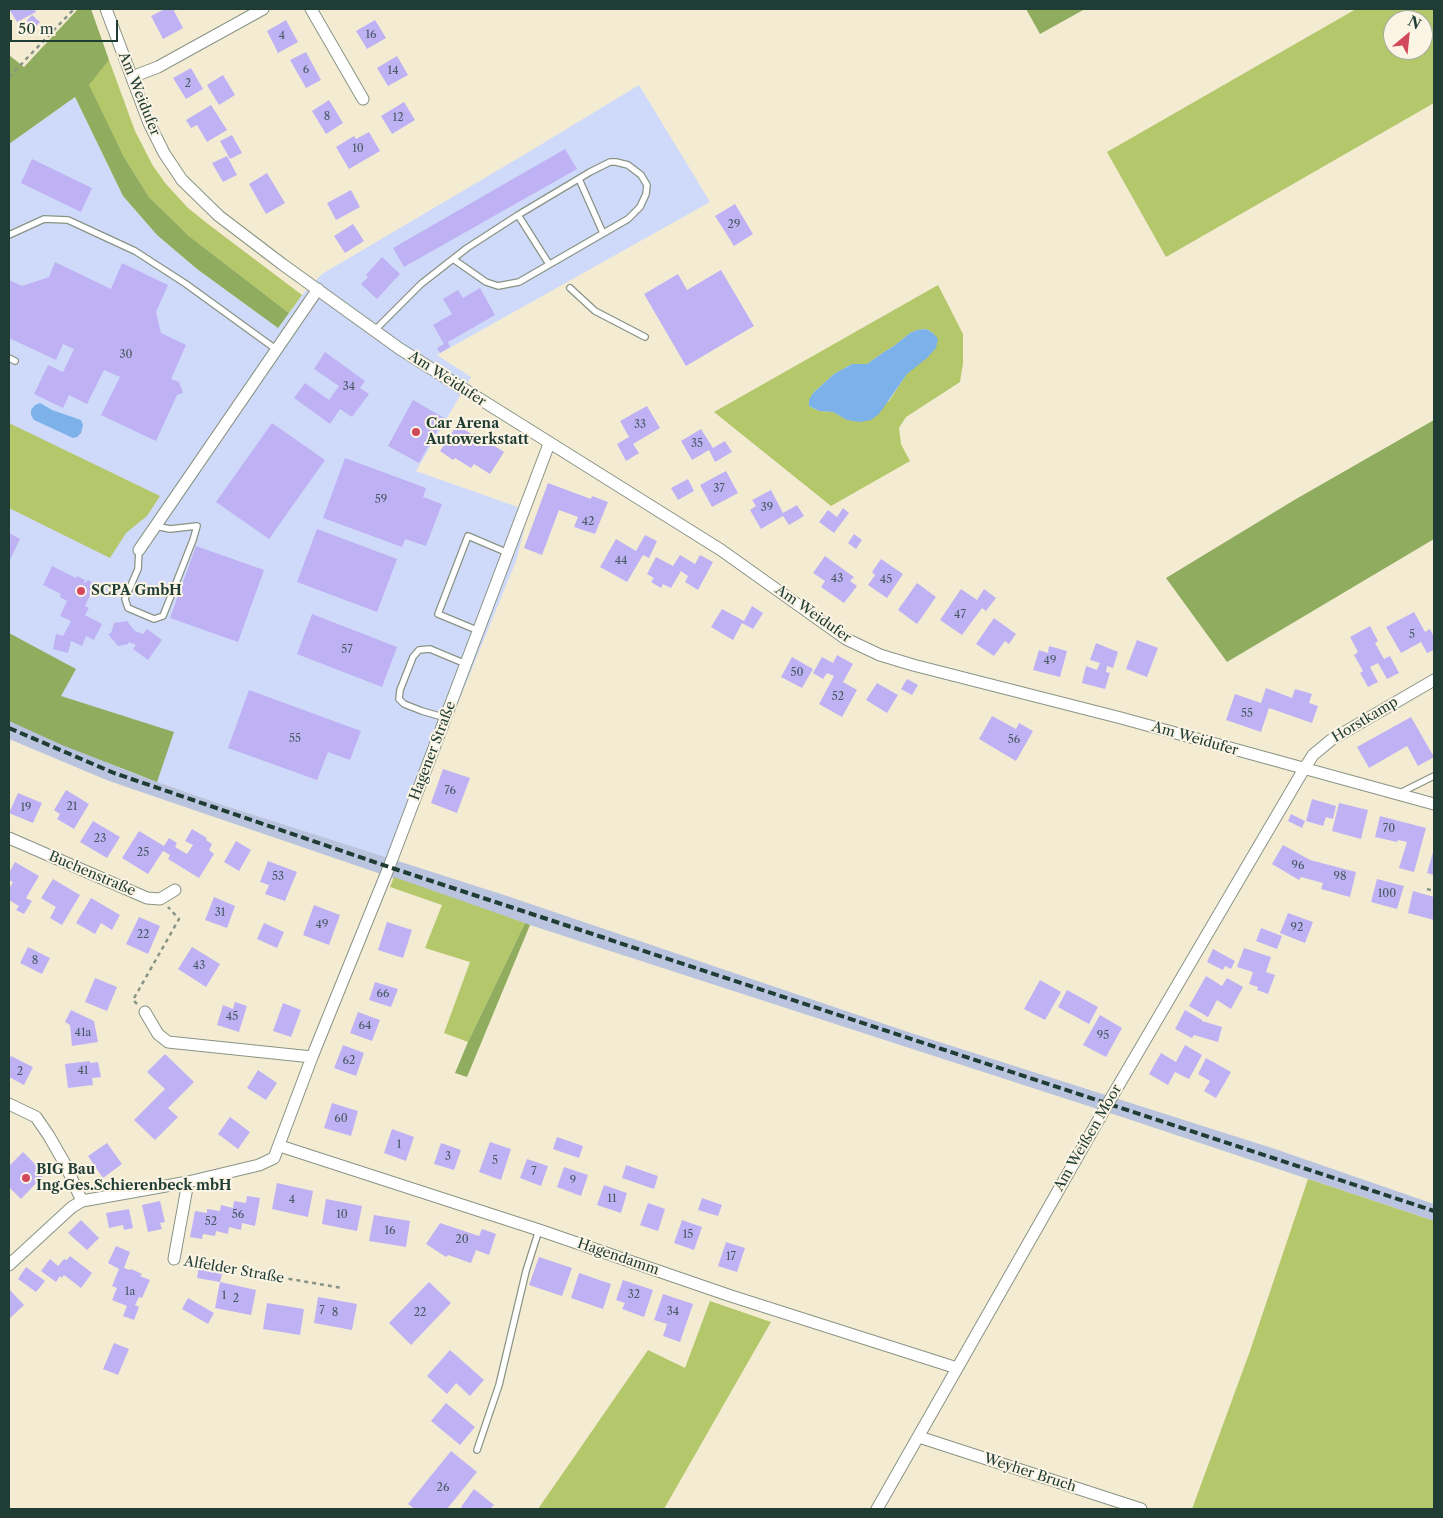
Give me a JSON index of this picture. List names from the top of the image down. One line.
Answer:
{"streets":{"street":["Am Weidufer","Horstkamp","Hagener Straße","Buchenstraße","Am Weißen Moor","Hagendamm","Alfelder Straße","Weyher Bruch"]},"crossings":[["Am Weidufer","Horstkamp"],["Am Weidufer","Hagener Straße"],["Am Weidufer","Am Weißen Moor"],["Horstkamp","Am Weißen Moor"],["Hagener Straße","Hagendamm"],["Hagener Straße","Alfelder Straße"],["Am Weißen Moor","Hagendamm"],["Am Weißen Moor","Weyher Bruch"]],"places":["Car Arena Autowerkstatt","SCPA GmbH","BIG Bau Ing.Ges.Schierenbeck mbH"],"house_numbers":["16","4","6","14","2","8","12","10","29","30","34","33","35","37","59","39","42","44","43","45","47","5","57","49","50","52","55","55","56","76","21","19","70","23","25","96","53","98","100","31","49","92","22","8","43","66","45","64","41a","95","62","41","2","60","1","3","5","7","9","11","4","56","10","52","16","15","20","17","1a","32","1","2","7","34","8","22","26"],"scale_bar":"50 m","north":"top right"}
